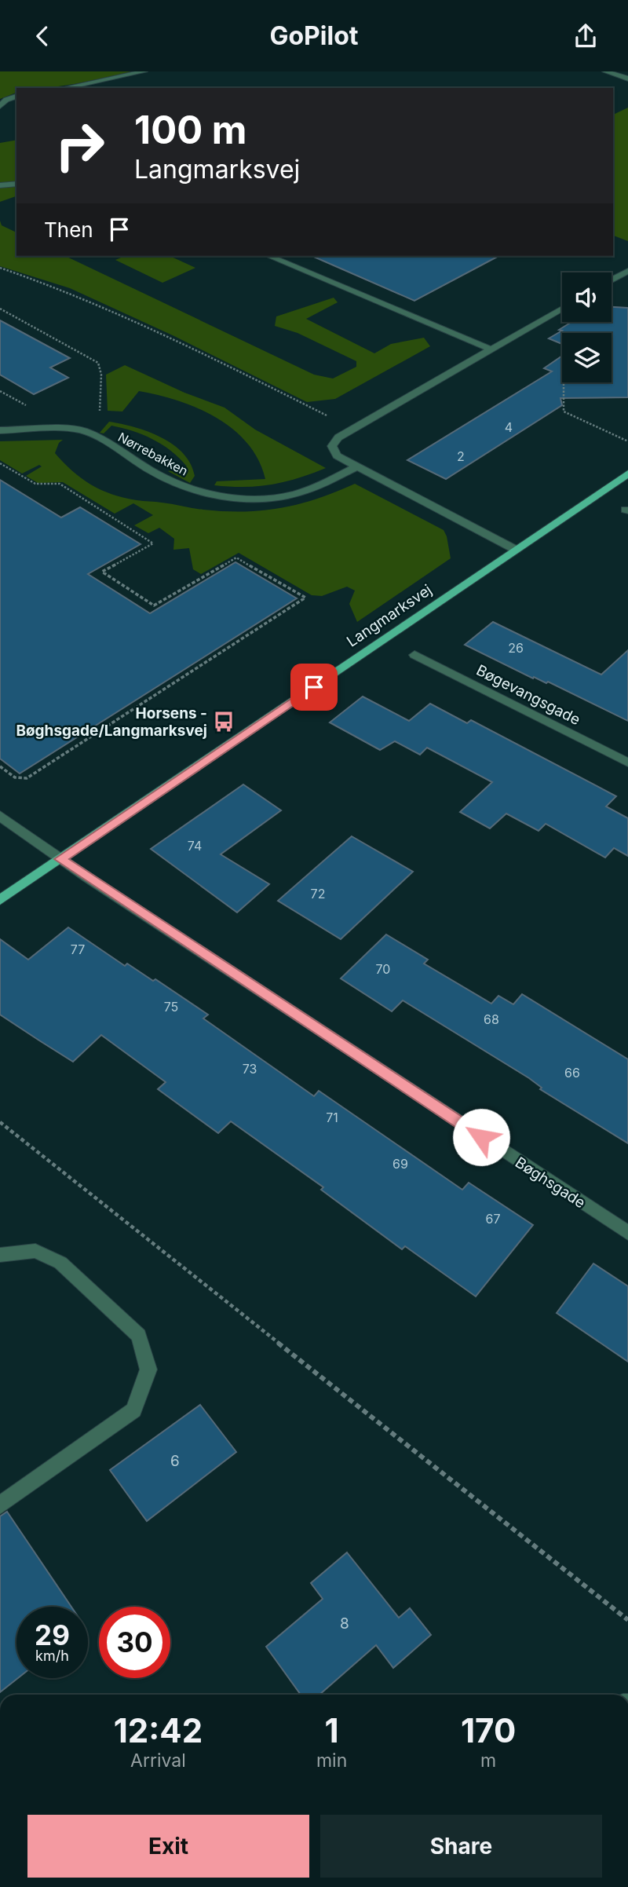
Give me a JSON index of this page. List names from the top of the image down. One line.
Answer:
{"streets":{"main road":["Langmarksvej"],"street":["Nørrebakken","Bøgevangsgade","Bøghsgade"]},"crossings":[["Langmarksvej","Bøghsgade"]],"places":{"bus stop":["Horsens - Bøghsgade/Langmarksvej"]},"house_numbers":["4","2","26","74","72","77","70","75","68","73","66","71","69","67","6","8"],"page":{"header":"GoPilot","turn":["100 m","Langmarksvej"],"then":"Then","speed":"29 km/h","limit":"30","eta":["12:42","Arrival","1","min","170","m"],"buttons":["Exit","Share"]}}
